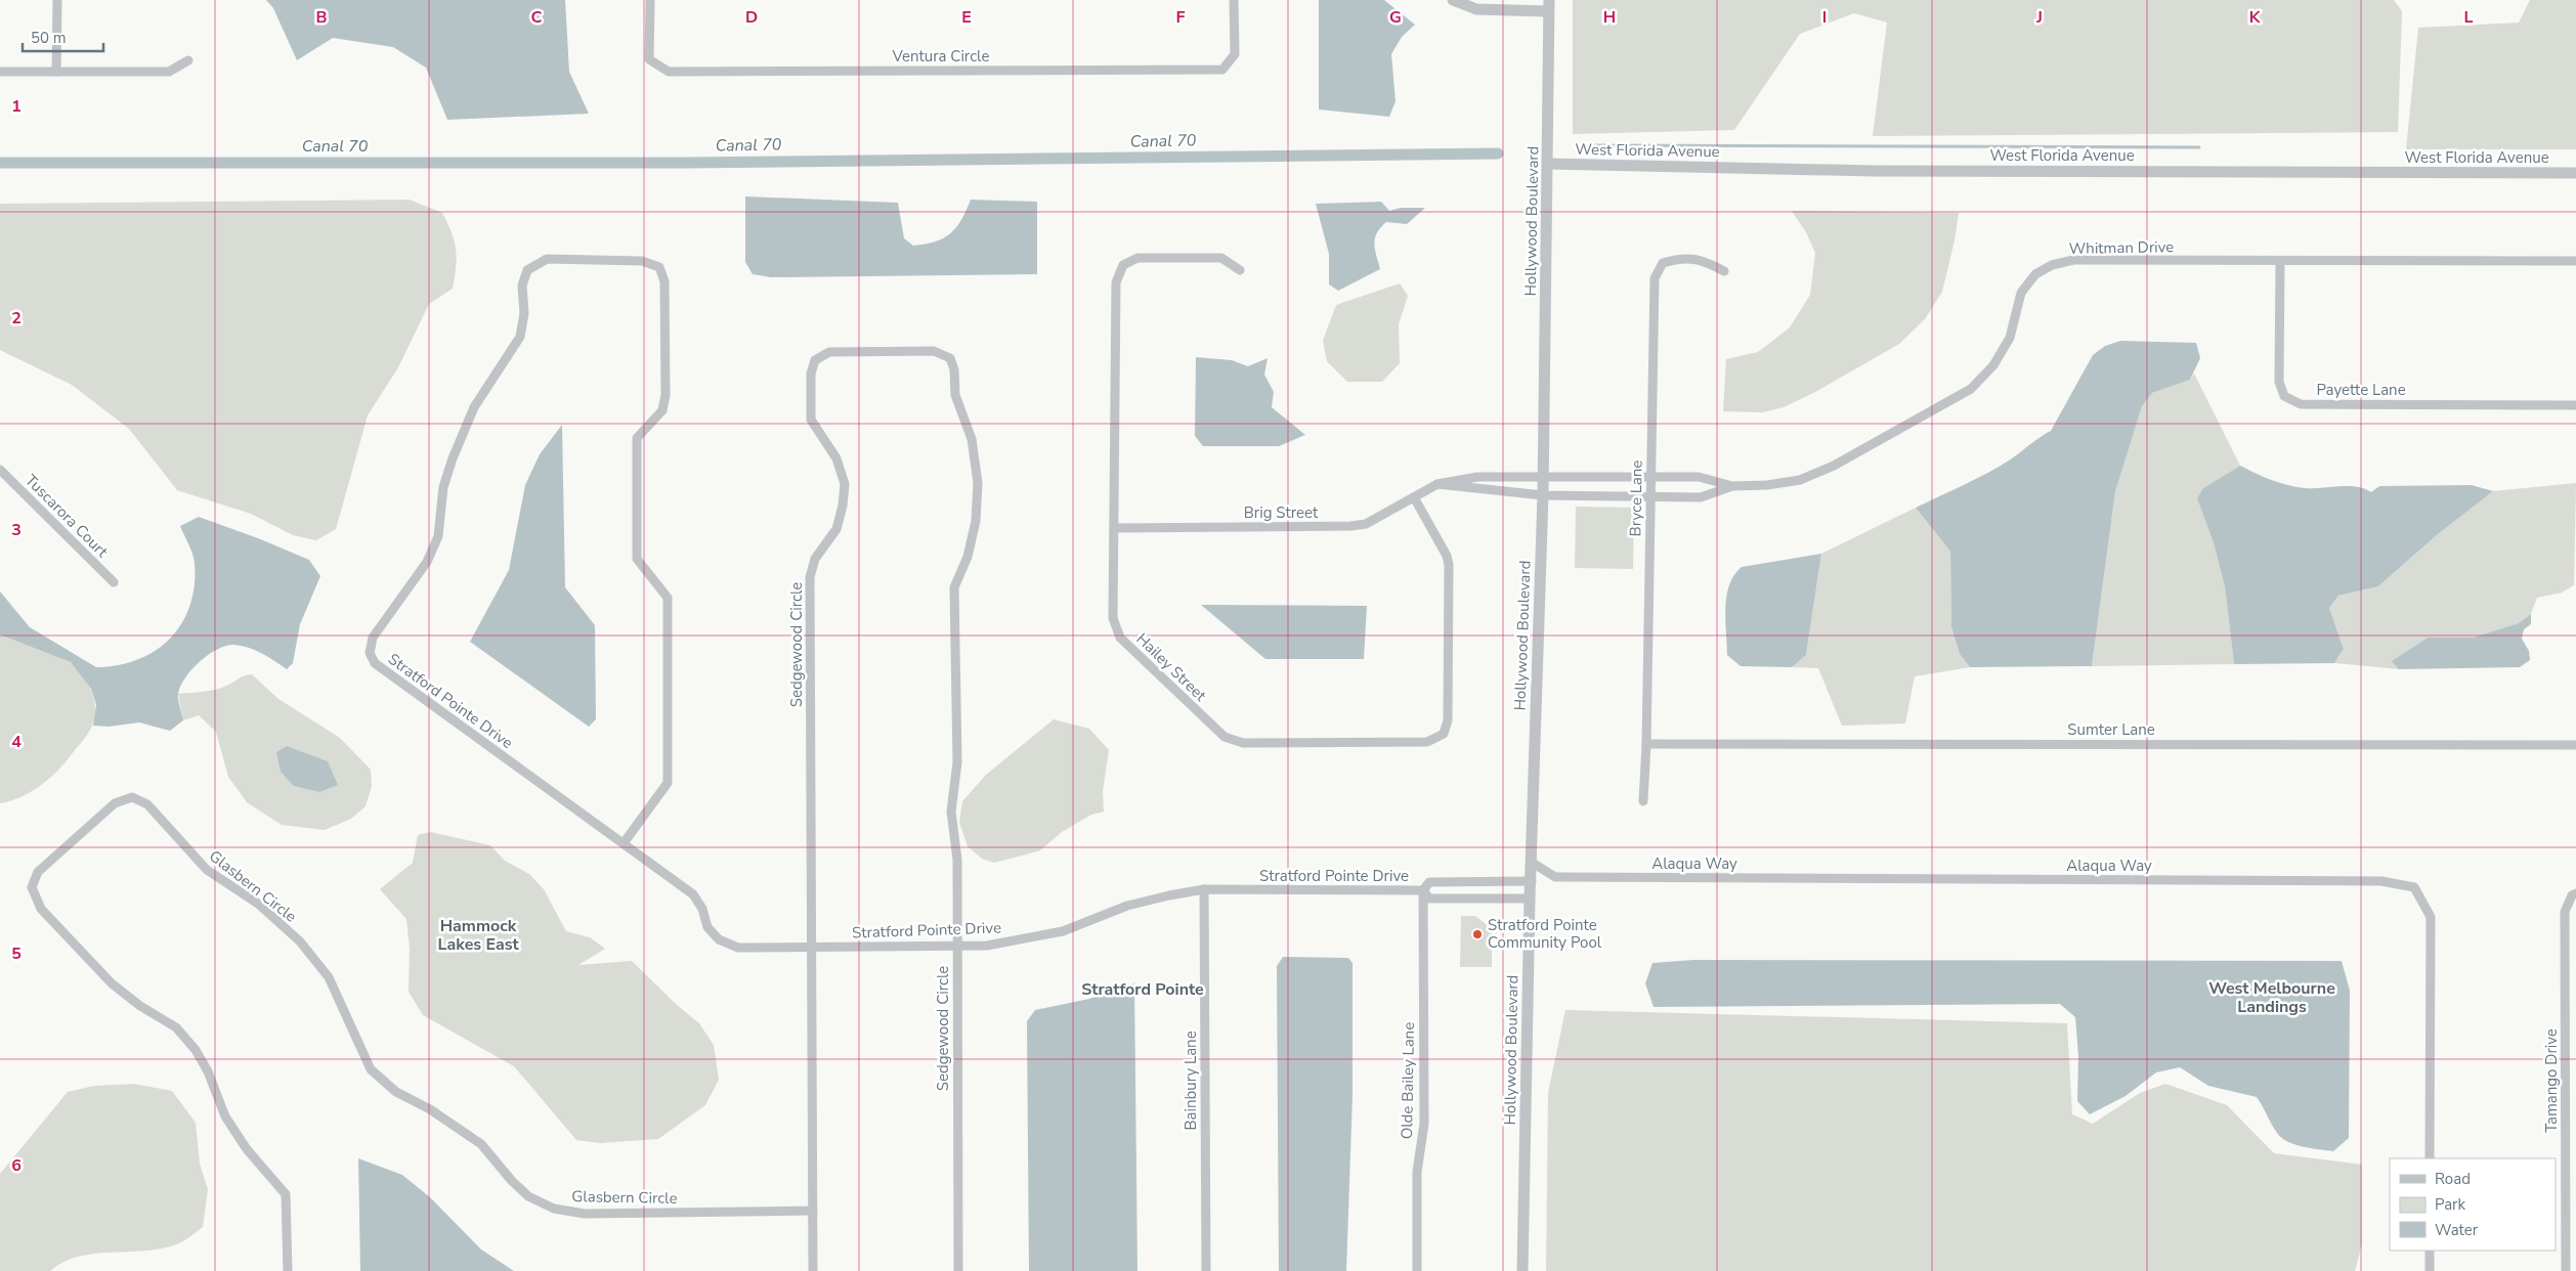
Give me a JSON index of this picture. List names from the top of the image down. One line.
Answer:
{"streets":{"street":["Ventura Circle","West Florida Avenue","Hollywood Boulevard","Whitman Drive","Payette Lane","Bryce Lane","Brig Street","Tuscarora Court","Sedgewood Circle","Hailey Street","Stratford Pointe Drive","Sumter Lane","Alaqua Way","Glasbern Circle","Bainbury Lane","Olde Bailey Lane","Tamango Drive"]},"crossings":[["West Florida Avenue","Hollywood Boulevard"],["Hollywood Boulevard","Whitman Drive"],["Hollywood Boulevard","Brig Street"],["Hollywood Boulevard","Alaqua Way"],["Whitman Drive","Payette Lane"],["Whitman Drive","Bryce Lane"],["Whitman Drive","Brig Street"],["Bryce Lane","Sumter Lane"],["Brig Street","Hailey Street"],["Sedgewood Circle","Stratford Pointe Drive"],["Sedgewood Circle","Glasbern Circle"],["Stratford Pointe Drive","Bainbury Lane"],["Stratford Pointe Drive","Olde Bailey Lane"]],"districts":["Hammock Lakes East","West Melbourne Landings","Stratford Pointe"],"water":["Canal 70"],"places":["Stratford Pointe Community Pool"],"legend":["Road","Park","Water"],"scale_bar":"50 m","grid":{"columns":["B","C","D","E","F","G","H","I","J","K","L"],"rows":["1","2","3","4","5","6"]}}
